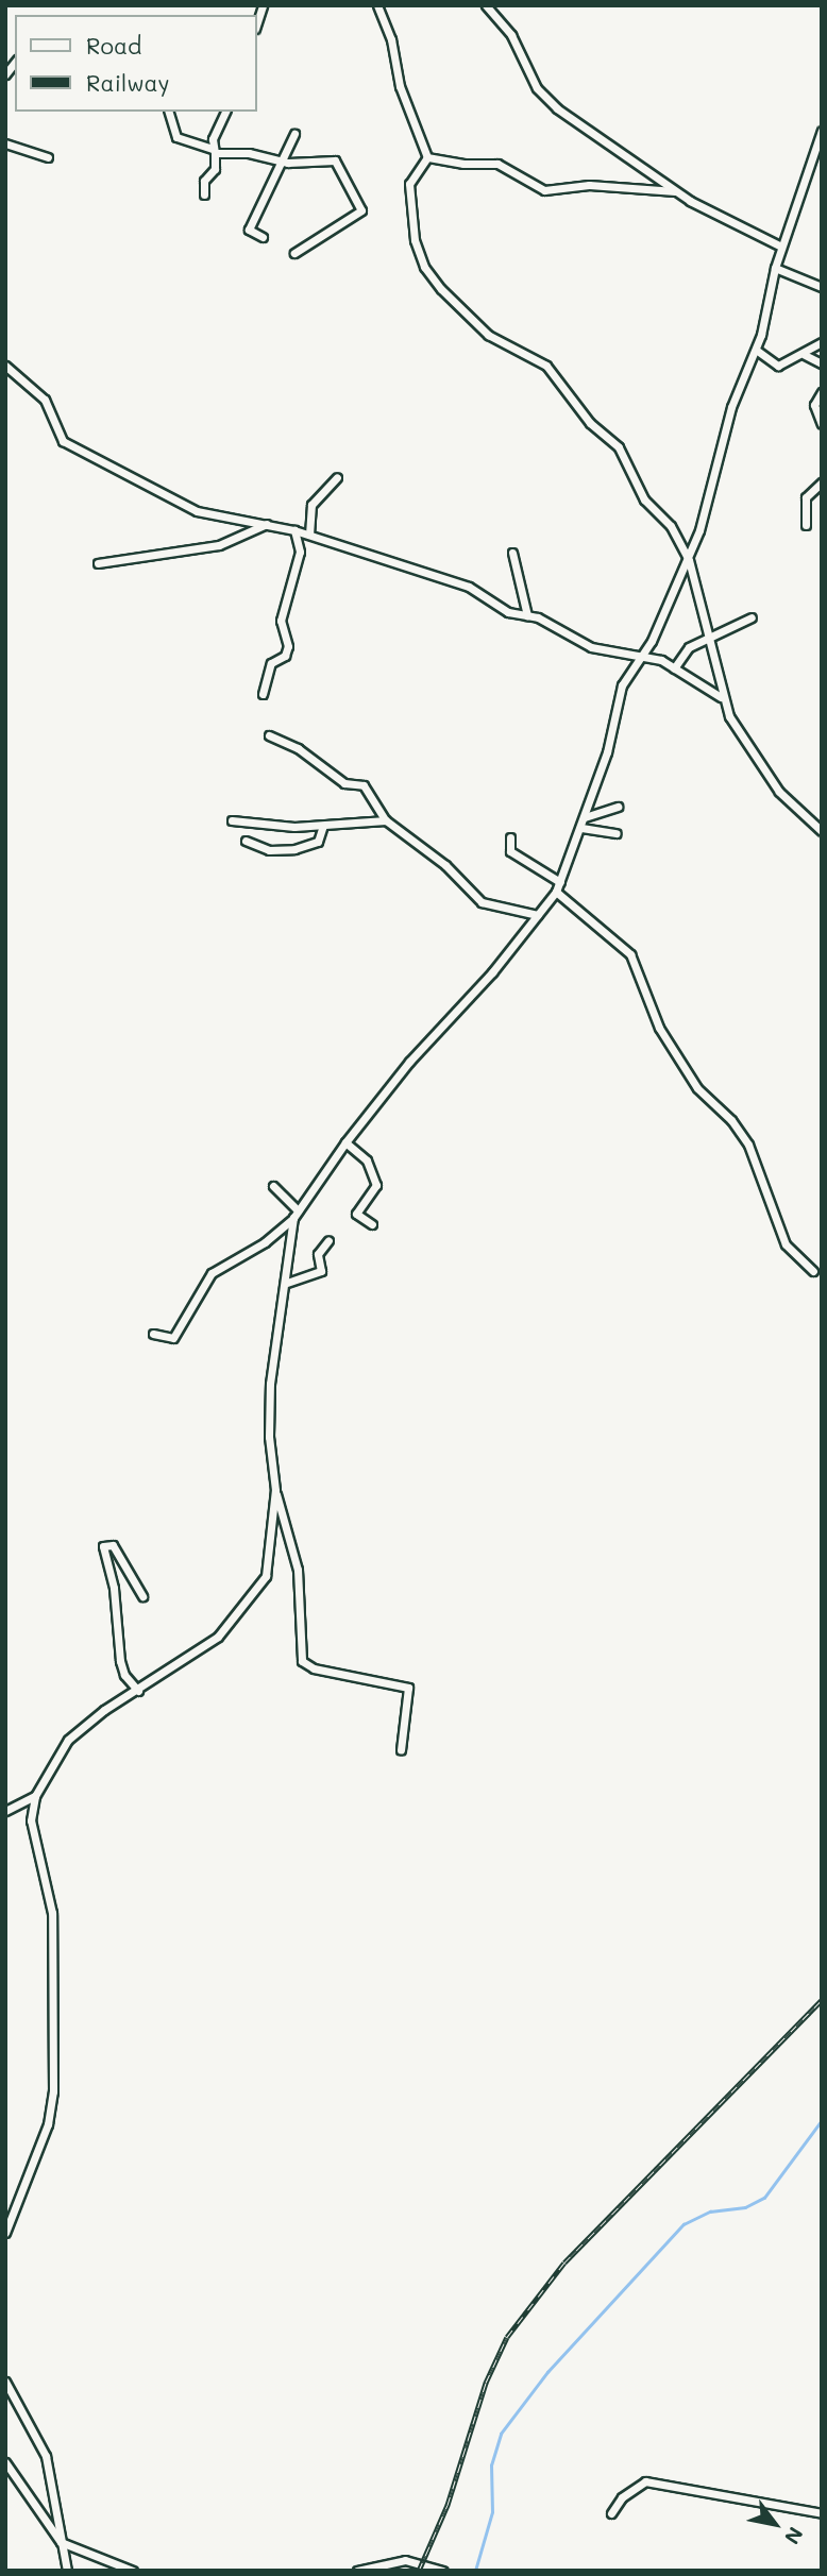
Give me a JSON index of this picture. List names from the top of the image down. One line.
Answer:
{"legend":["Road","Railway"],"north":"bottom right"}
